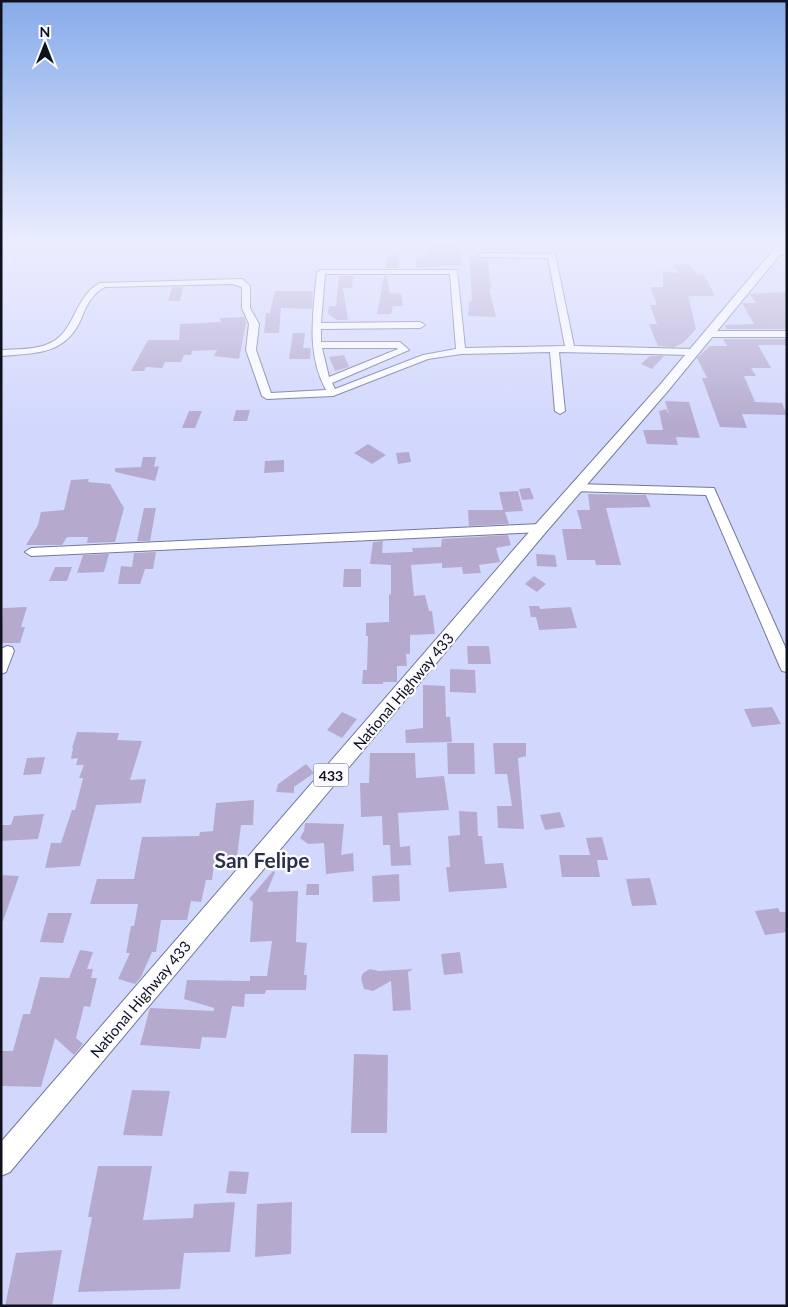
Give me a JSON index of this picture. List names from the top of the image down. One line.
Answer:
{"streets":{"main road":["National Highway 433","433"]},"districts":["San Felipe"],"north":"top"}
